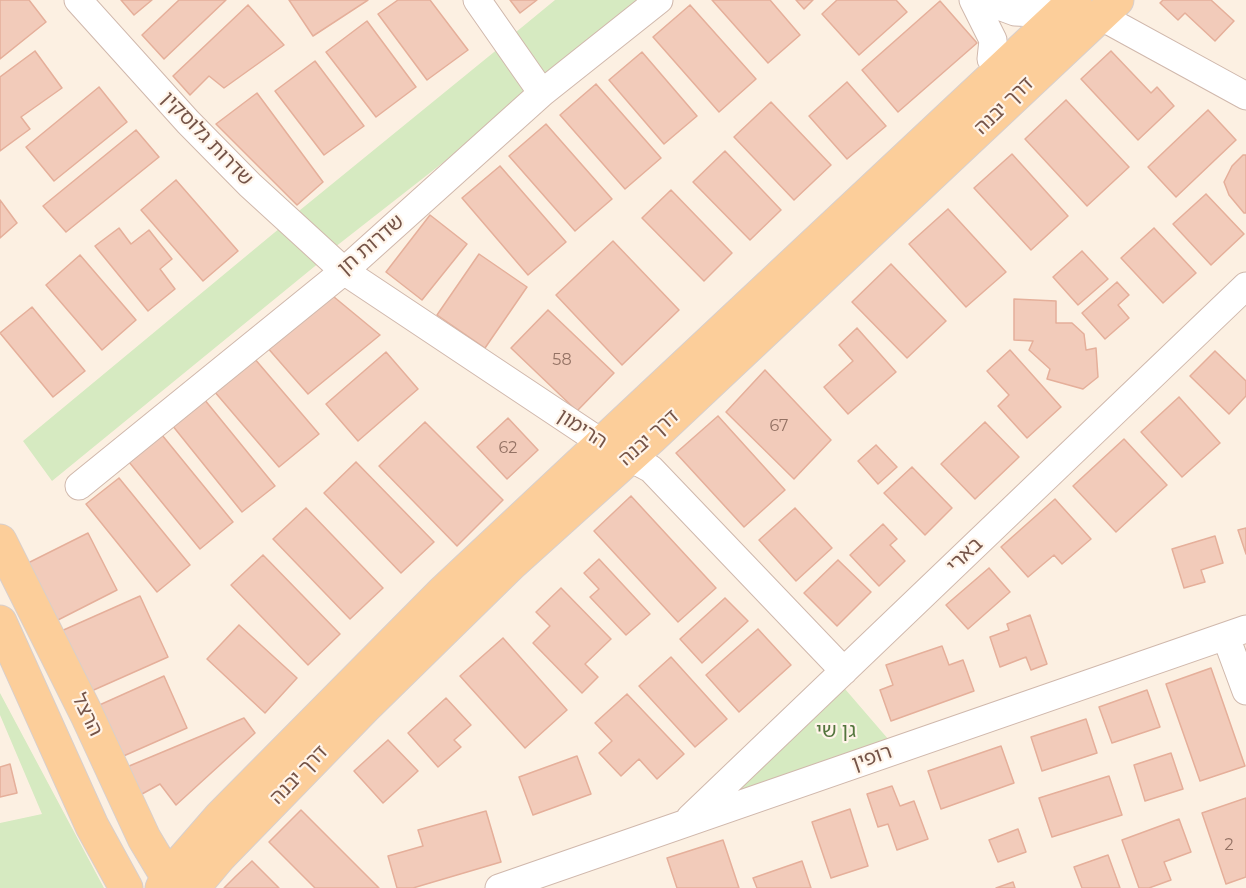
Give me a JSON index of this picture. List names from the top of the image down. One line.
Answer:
{"streets":{"main road":["דרך יבנה","הרצל"],"street":["שדרות גלוסקין","שדרות חן","הרימון","בארי","רופין"]},"crossings":[["דרך יבנה","הרימון"],["דרך יבנה","הרצל"],["שדרות גלוסקין","שדרות חן"],["שדרות גלוסקין","הרימון"],["שדרות חן","הרימון"],["הרימון","בארי"],["בארי","רופין"]],"parks":["גן שי"],"house_numbers":["58","67","62","2"]}
